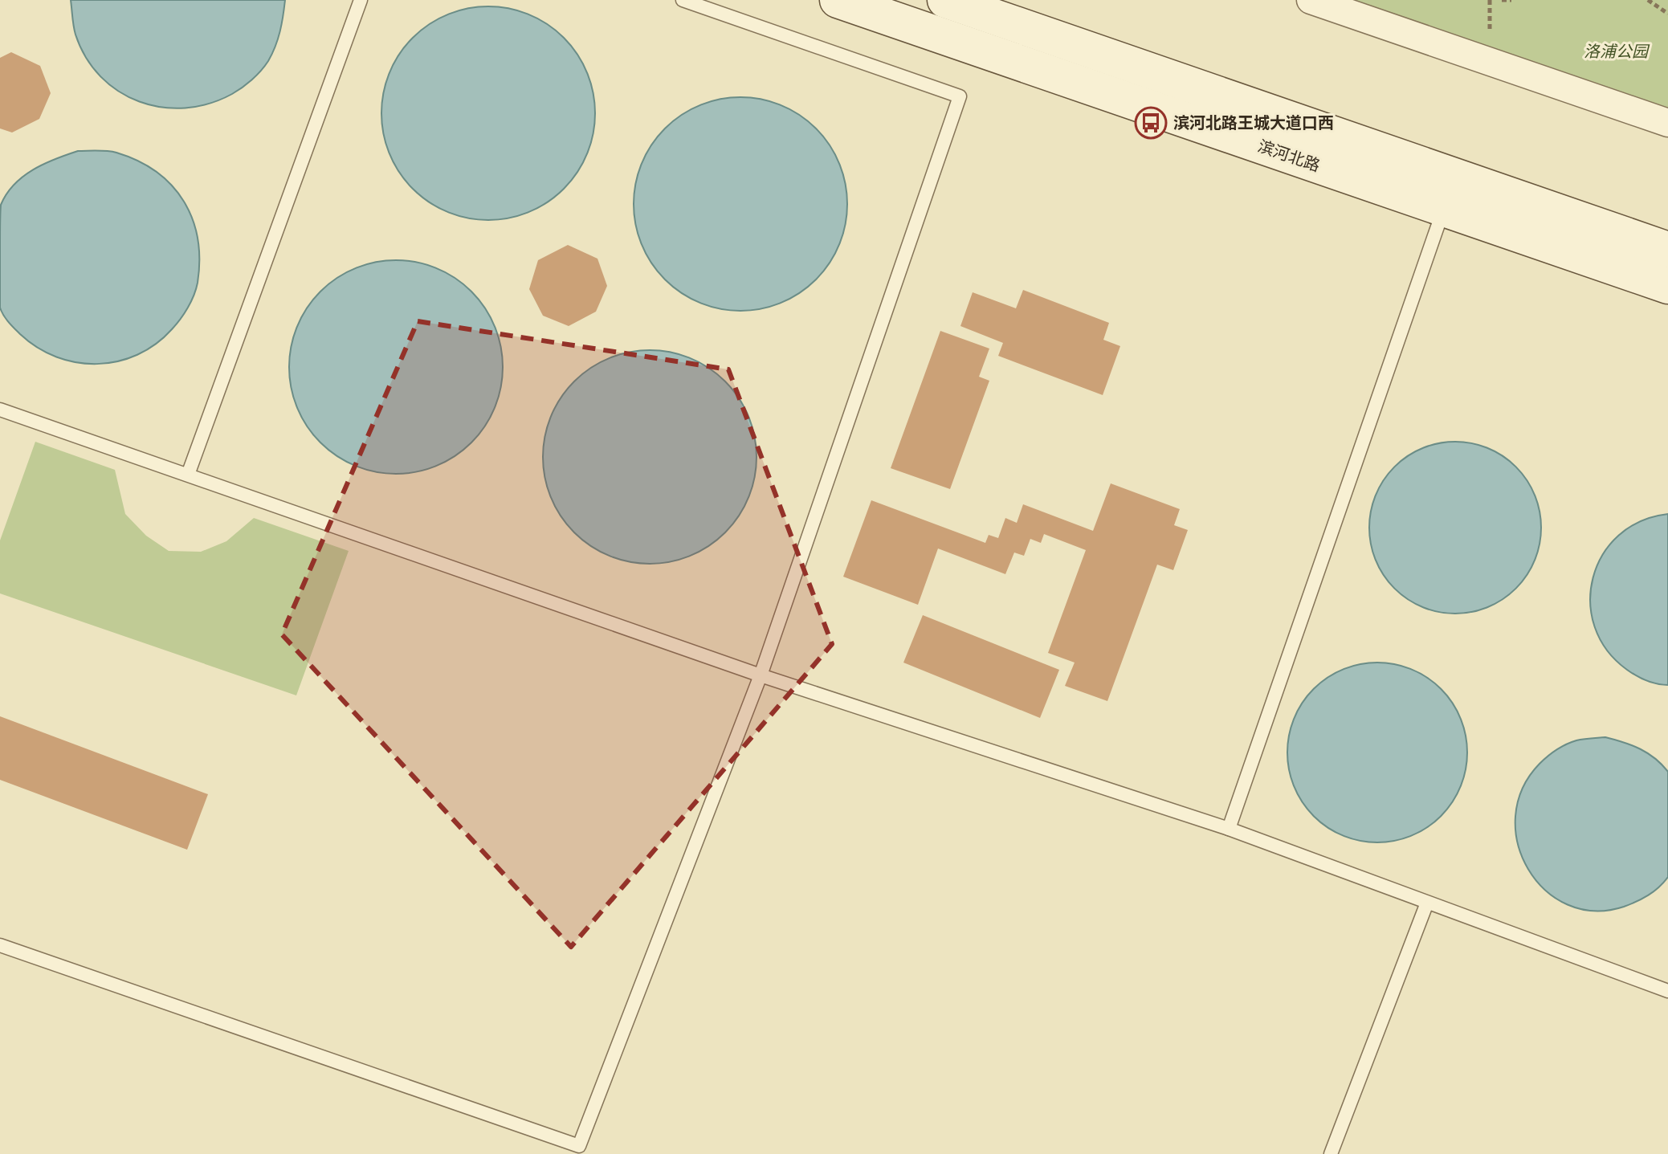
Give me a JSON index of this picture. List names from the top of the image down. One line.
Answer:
{"streets":{"main road":["滨河北路"]},"parks":["洛浦公园"],"places":{"bus stop":["滨河北路王城大道口西"]}}
